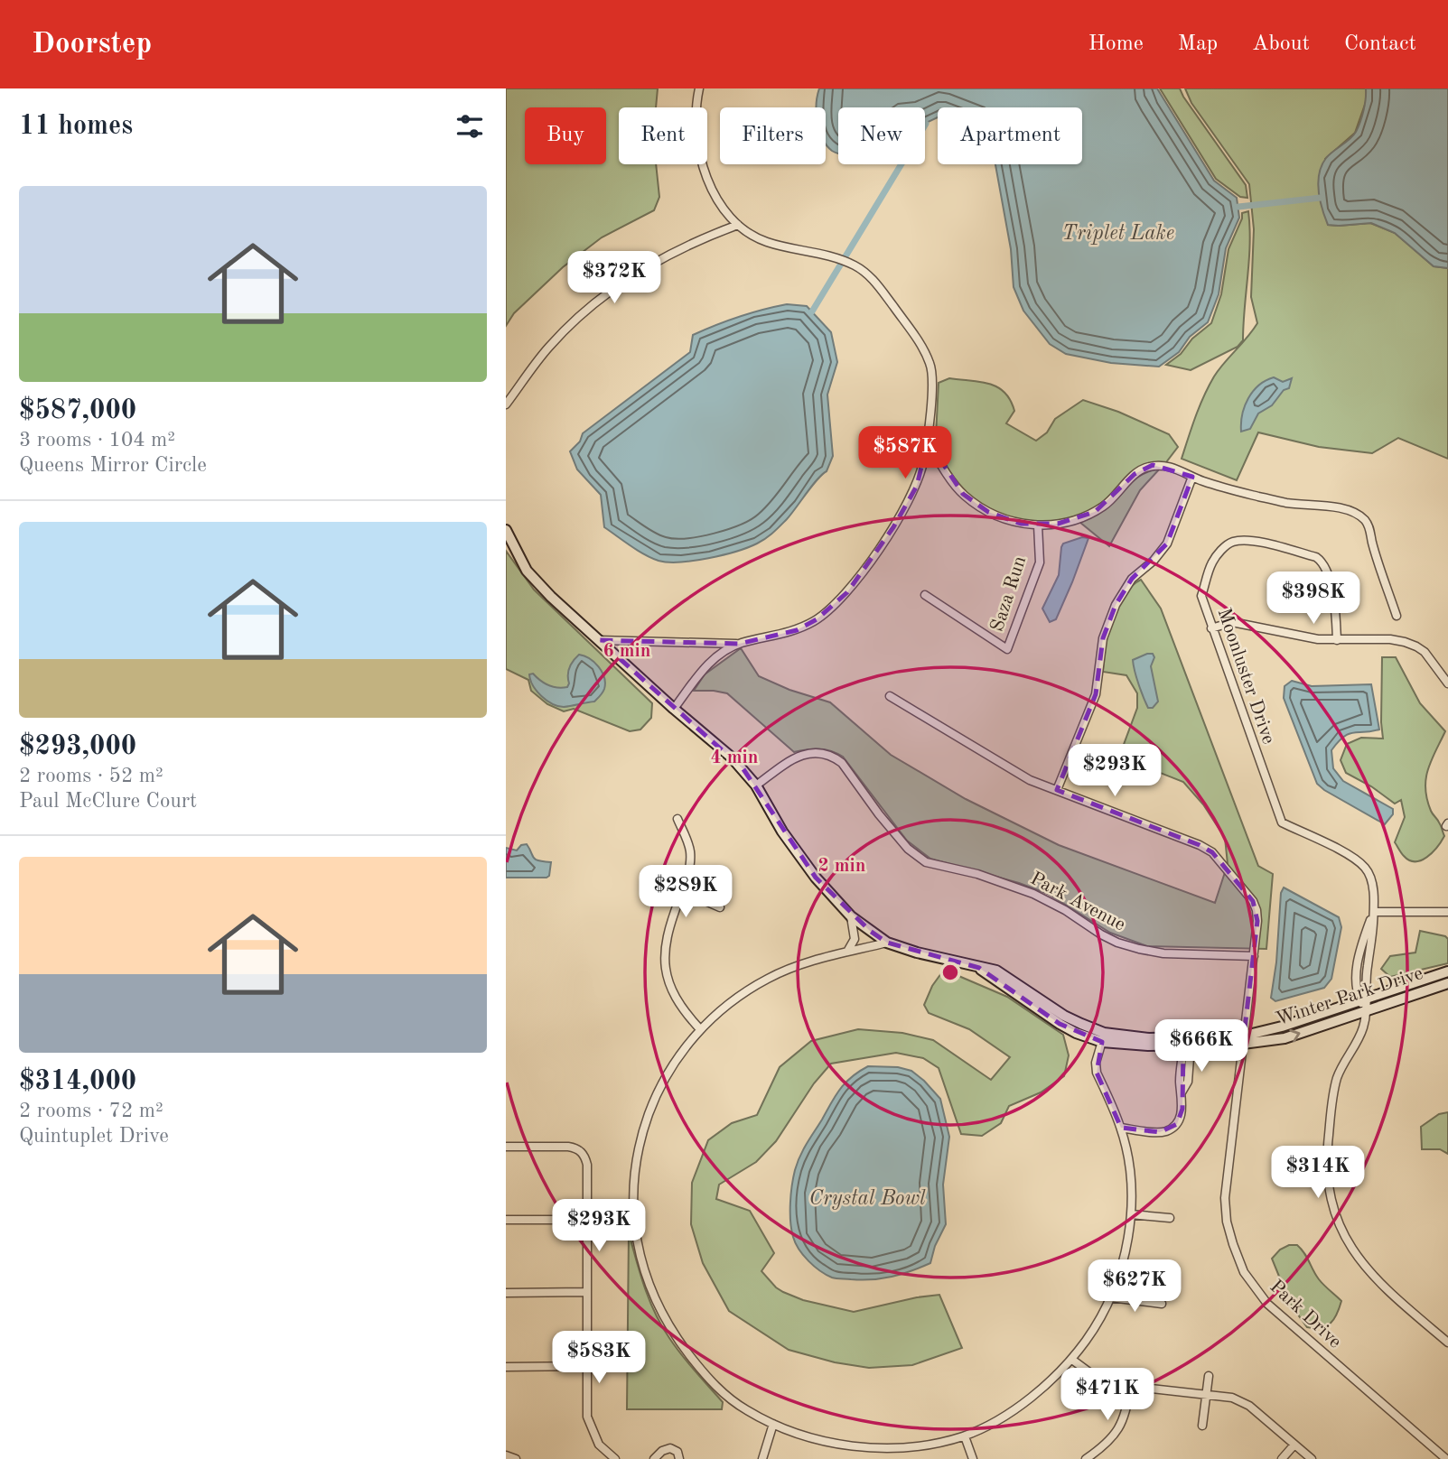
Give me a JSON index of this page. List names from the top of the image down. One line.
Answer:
{"streets":{"street":["Saza Run","Moonluster Drive","Park Avenue","Winter Park Drive","Park Drive"]},"crossings":[["Moonluster Drive","Winter Park Drive"],["Park Avenue","Winter Park Drive"],["Winter Park Drive","Park Drive"]],"water":["Triplet Lake","Crystal Bowl"],"page":{"header":"Doorstep","nav":["Home","Map","About","Contact"],"heading":"11 homes","chip":["Buy","Rent","Filters","New","Apartment"],"list":[{"name":"$587,000","note":"3 rooms · 104 m² · Queens Mirror Circle"},{"name":"$293,000","note":"2 rooms · 52 m² · Paul McClure Court"},{"name":"$314,000","note":"2 rooms · 72 m² · Quintuplet Drive"}],"price":["$372K","$587K","$398K","$293K","$289K","$666K","$314K","$293K","$627K","$583K","$471K"]},"rings":["6 min","4 min","2 min"]}
